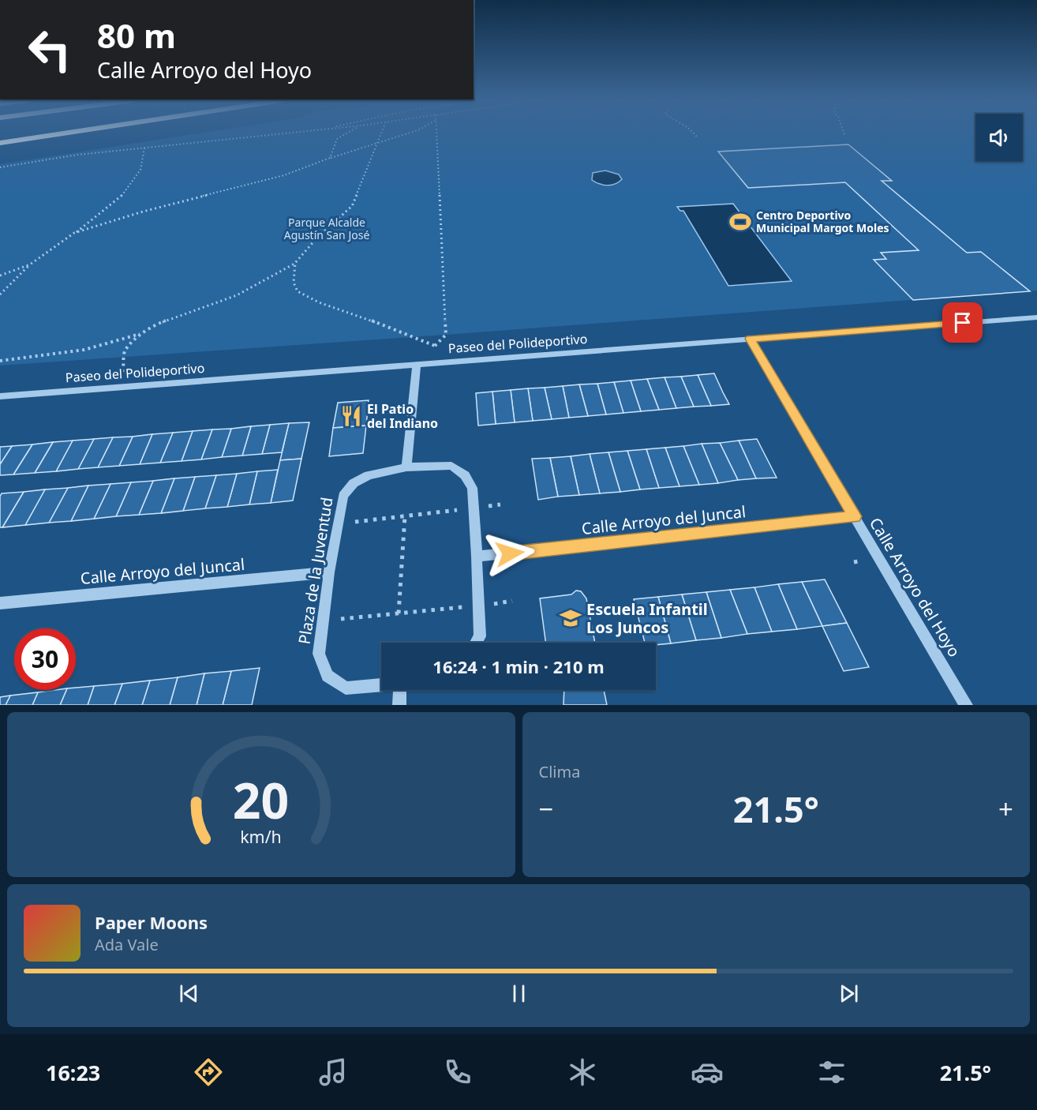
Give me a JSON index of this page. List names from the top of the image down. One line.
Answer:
{"streets":{"street":["Paseo del Polideportivo","Calle Arroyo del Juncal","Plaza de la Juventud","Calle Arroyo del Hoyo"]},"crossings":[["Paseo del Polideportivo","Calle Arroyo del Hoyo"],["Calle Arroyo del Juncal","Plaza de la Juventud"],["Calle Arroyo del Juncal","Calle Arroyo del Hoyo"]],"parks":["Parque Alcalde Agustín San José"],"places":{"sports":["Centro Deportivo Municipal Margot Moles"],"restaurant":["El Patio del Indiano"],"school or university":["Escuela Infantil Los Juncos"]},"page":{"turn":["80 m","Calle Arroyo del Hoyo"],"limit":"30","trip":"16:24 · 1 min · 210 m","tile":"Clima","heat":["−","21.5°","+"],"song":["Paper Moons","Ada Vale"],"tabs":["16:23","21.5°"],"gauge":["20","km/h"]}}
